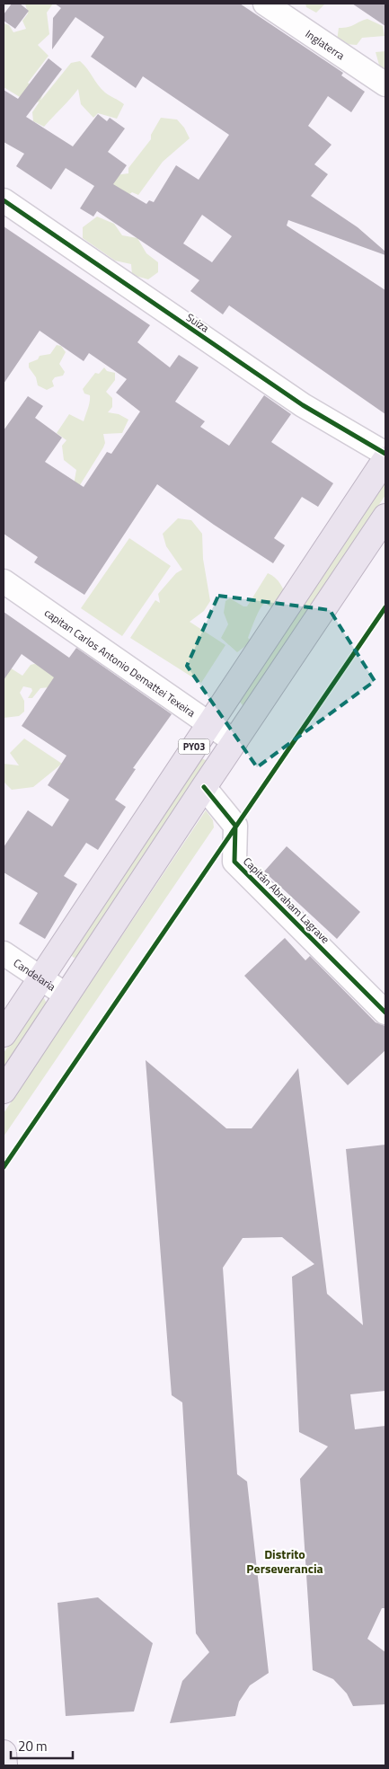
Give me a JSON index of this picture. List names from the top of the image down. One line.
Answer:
{"streets":{"highway":["PY03"],"street":["Inglaterra","Suiza","capitan Carlos Antonio Demattei Texeira","Capitán Abraham Lagrave","Candelaria"]},"crossings":[["capitan Carlos Antonio Demattei Texeira","PY03"],["PY03","Capitán Abraham Lagrave"],["PY03","Candelaria"]],"districts":["Distrito Perseverancia"],"scale_bar":"20 m"}
